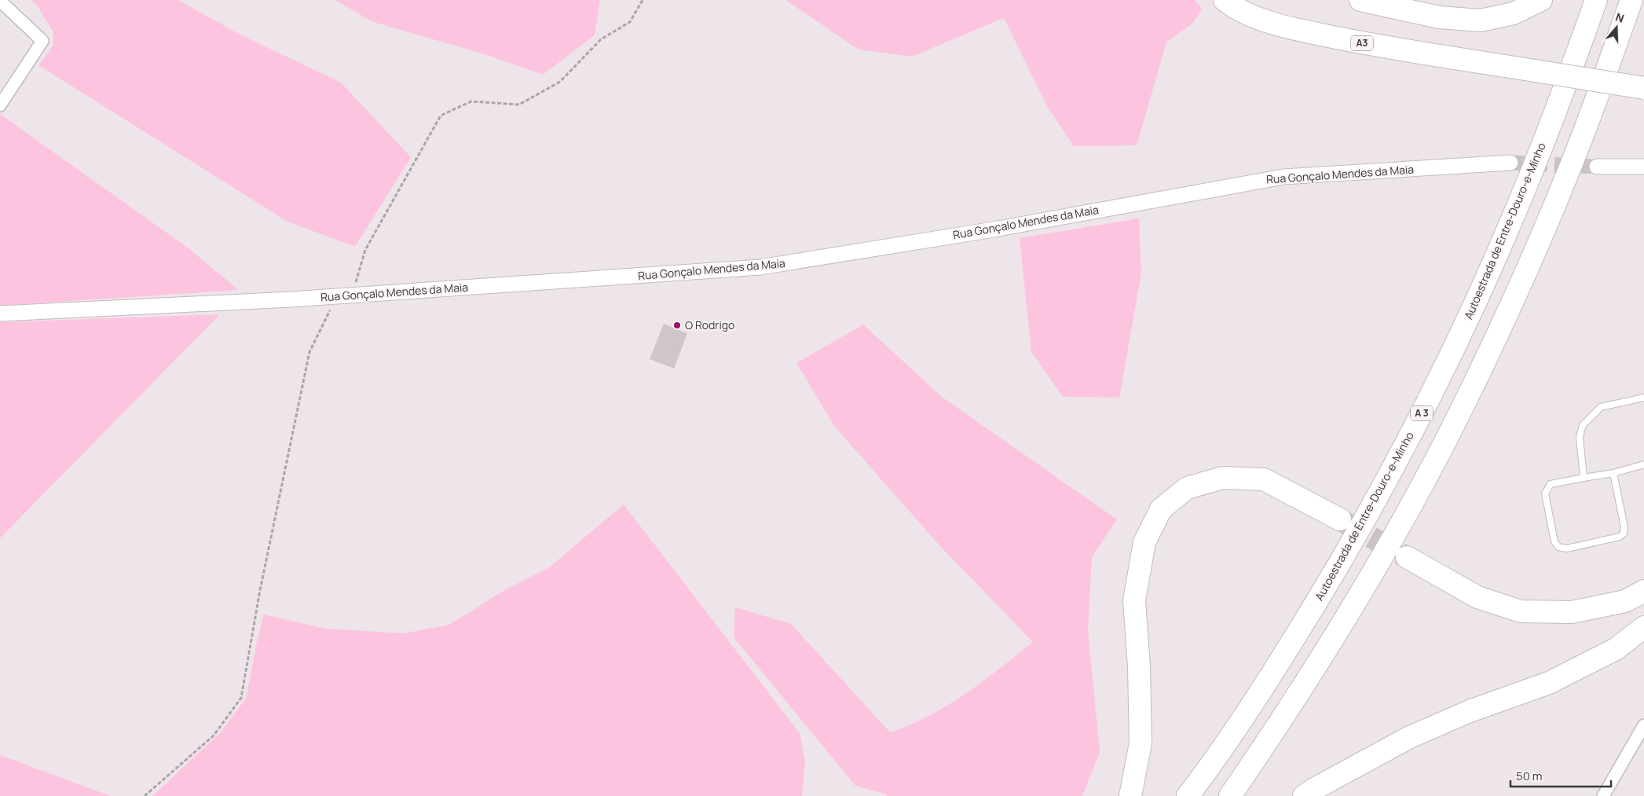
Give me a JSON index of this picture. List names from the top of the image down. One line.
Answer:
{"streets":{"highway":["A3","Autoestrada de Entre-Douro-e-Minho","A 3"],"street":["Rua Gonçalo Mendes da Maia"]},"places":["O Rodrigo"],"scale_bar":"50 m","north":"top"}
